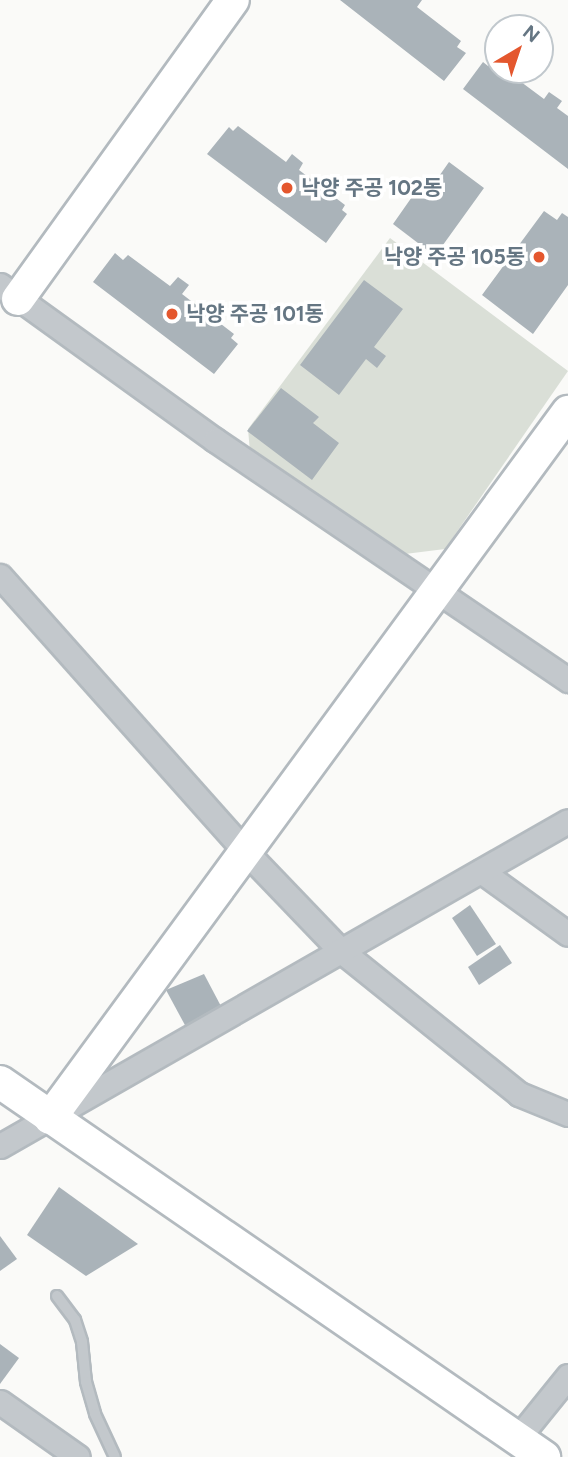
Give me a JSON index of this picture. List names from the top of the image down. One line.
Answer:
{"places":["낙양 주공 102동","낙양 주공 105동","낙양 주공 101동"],"north":"top right"}
